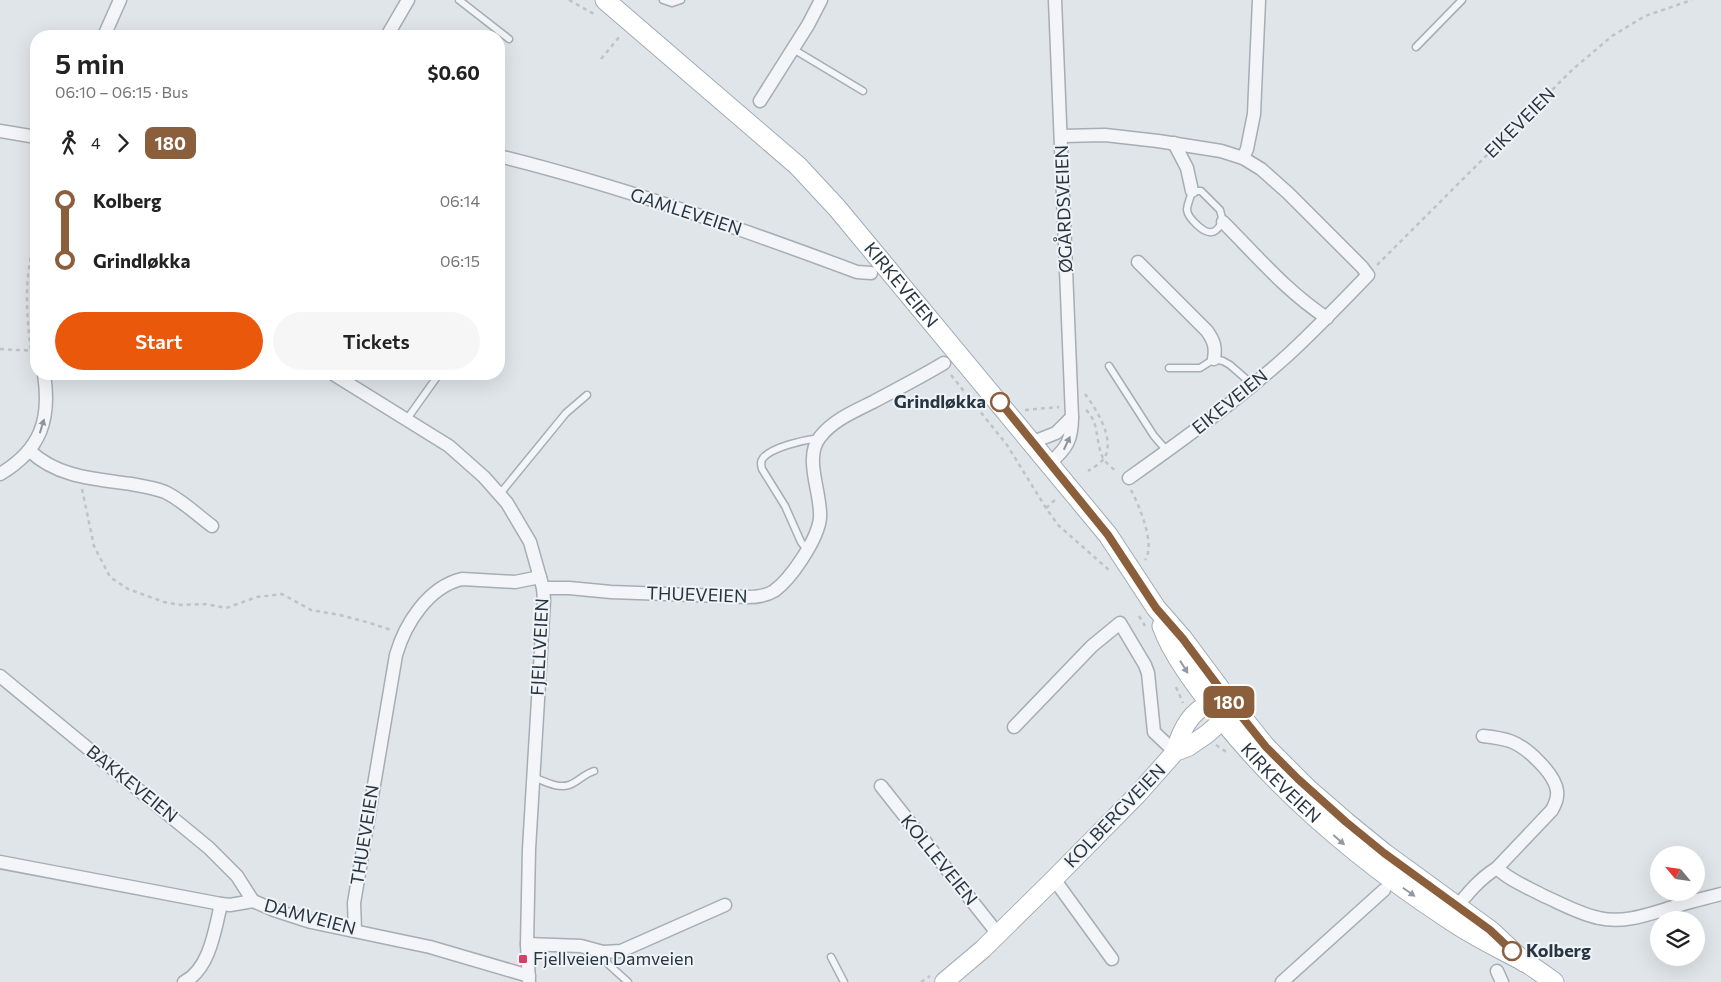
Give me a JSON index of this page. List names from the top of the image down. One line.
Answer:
{"streets":{"main road":["KIRKEVEIEN"],"street":["EIKEVEIEN","ØGÅRDSVEIEN","GAMLEVEIEN","THUEVEIEN","FJELLVEIEN","BAKKEVEIEN","KOLBERGVEIEN","KOLLEVEIEN","DAMVEIEN"]},"crossings":[["ØGÅRDSVEIEN","KIRKEVEIEN"],["KIRKEVEIEN","KOLBERGVEIEN"],["THUEVEIEN","FJELLVEIEN"],["THUEVEIEN","DAMVEIEN"],["FJELLVEIEN","DAMVEIEN"],["BAKKEVEIEN","DAMVEIEN"],["KOLBERGVEIEN","KOLLEVEIEN"]],"places":{"other":["Grindløkka","Kolberg"],"transit":["Fjellveien Damveien"]},"lines":["bus line 180"],"north":"top left","page":{"on_map":"180","heading":["5 min","06:10 – 06:15 · Bus","$0.60"],"legs":["4","180"],"list":[{"name":"Kolberg","value":"06:14"},{"name":"Grindløkka","value":"06:15"}],"buttons":["Start","Tickets"]}}
